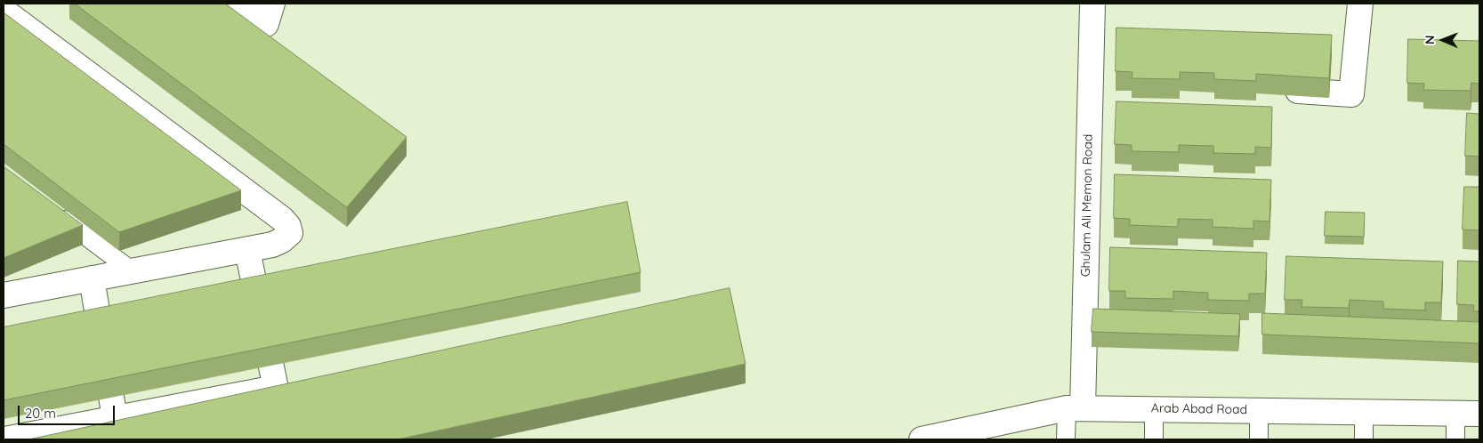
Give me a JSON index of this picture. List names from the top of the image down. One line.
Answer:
{"streets":{"street":["Ghulam Ali Memon Road","Arab Abad Road"]},"crossings":[["Ghulam Ali Memon Road","Arab Abad Road"]],"scale_bar":"20 m","north":"left"}
